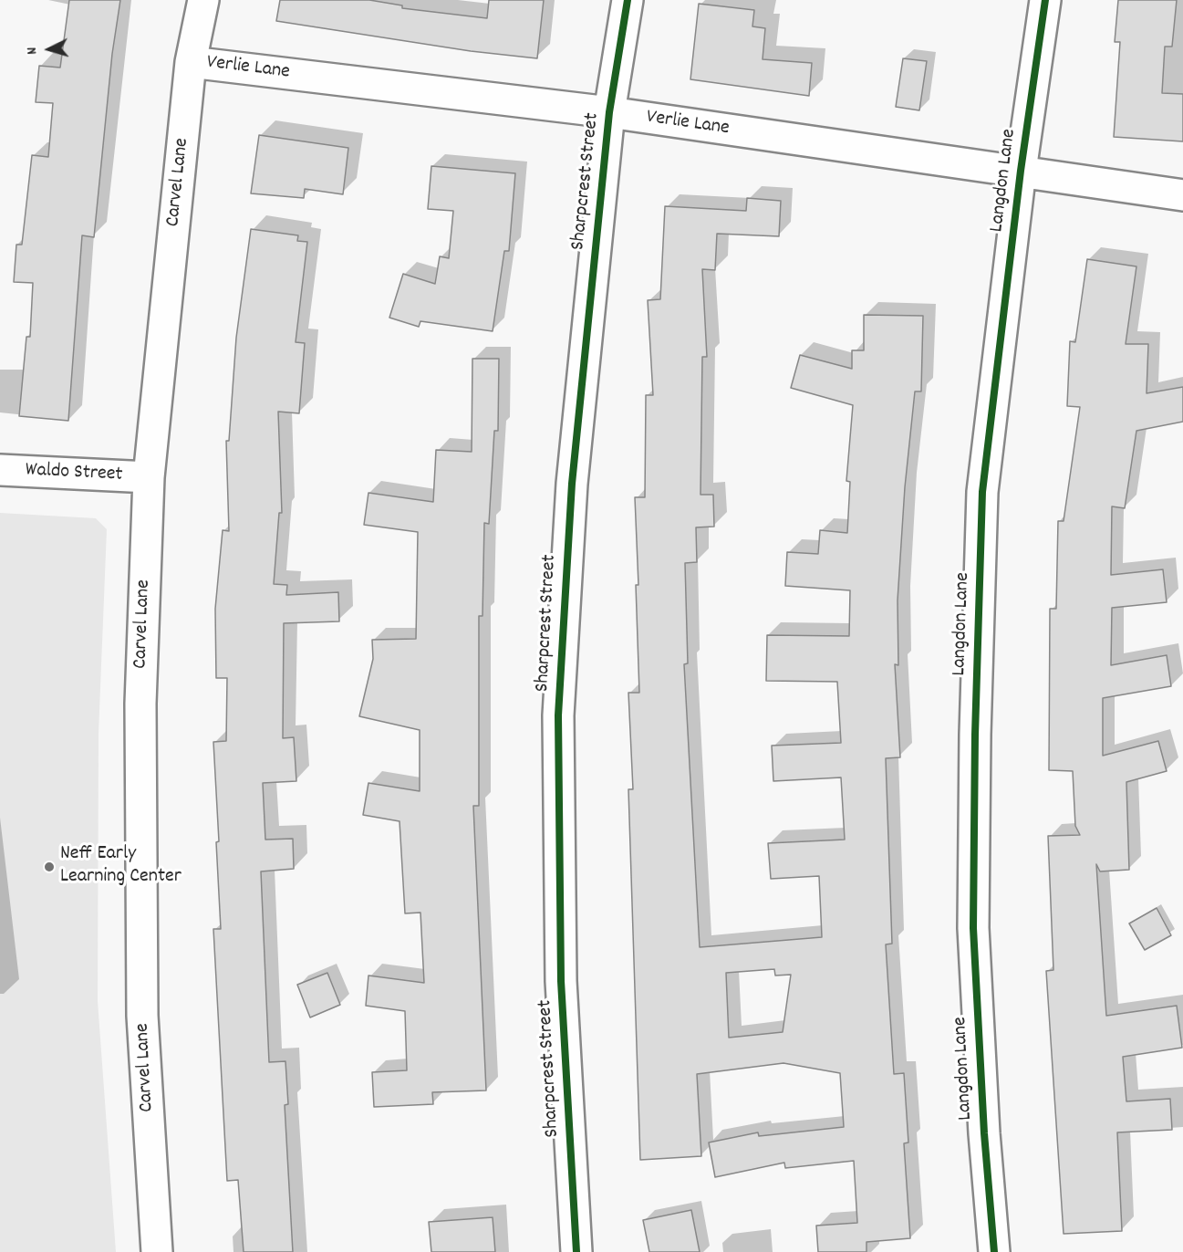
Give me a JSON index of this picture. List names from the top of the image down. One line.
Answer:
{"streets":{"street":["Verlie Lane","Langdon Lane","Sharpcrest Street","Carvel Lane","Waldo Street"]},"crossings":[["Verlie Lane","Langdon Lane"],["Verlie Lane","Sharpcrest Street"],["Verlie Lane","Carvel Lane"],["Carvel Lane","Waldo Street"]],"places":["Neff Early Learning Center"],"north":"left"}
